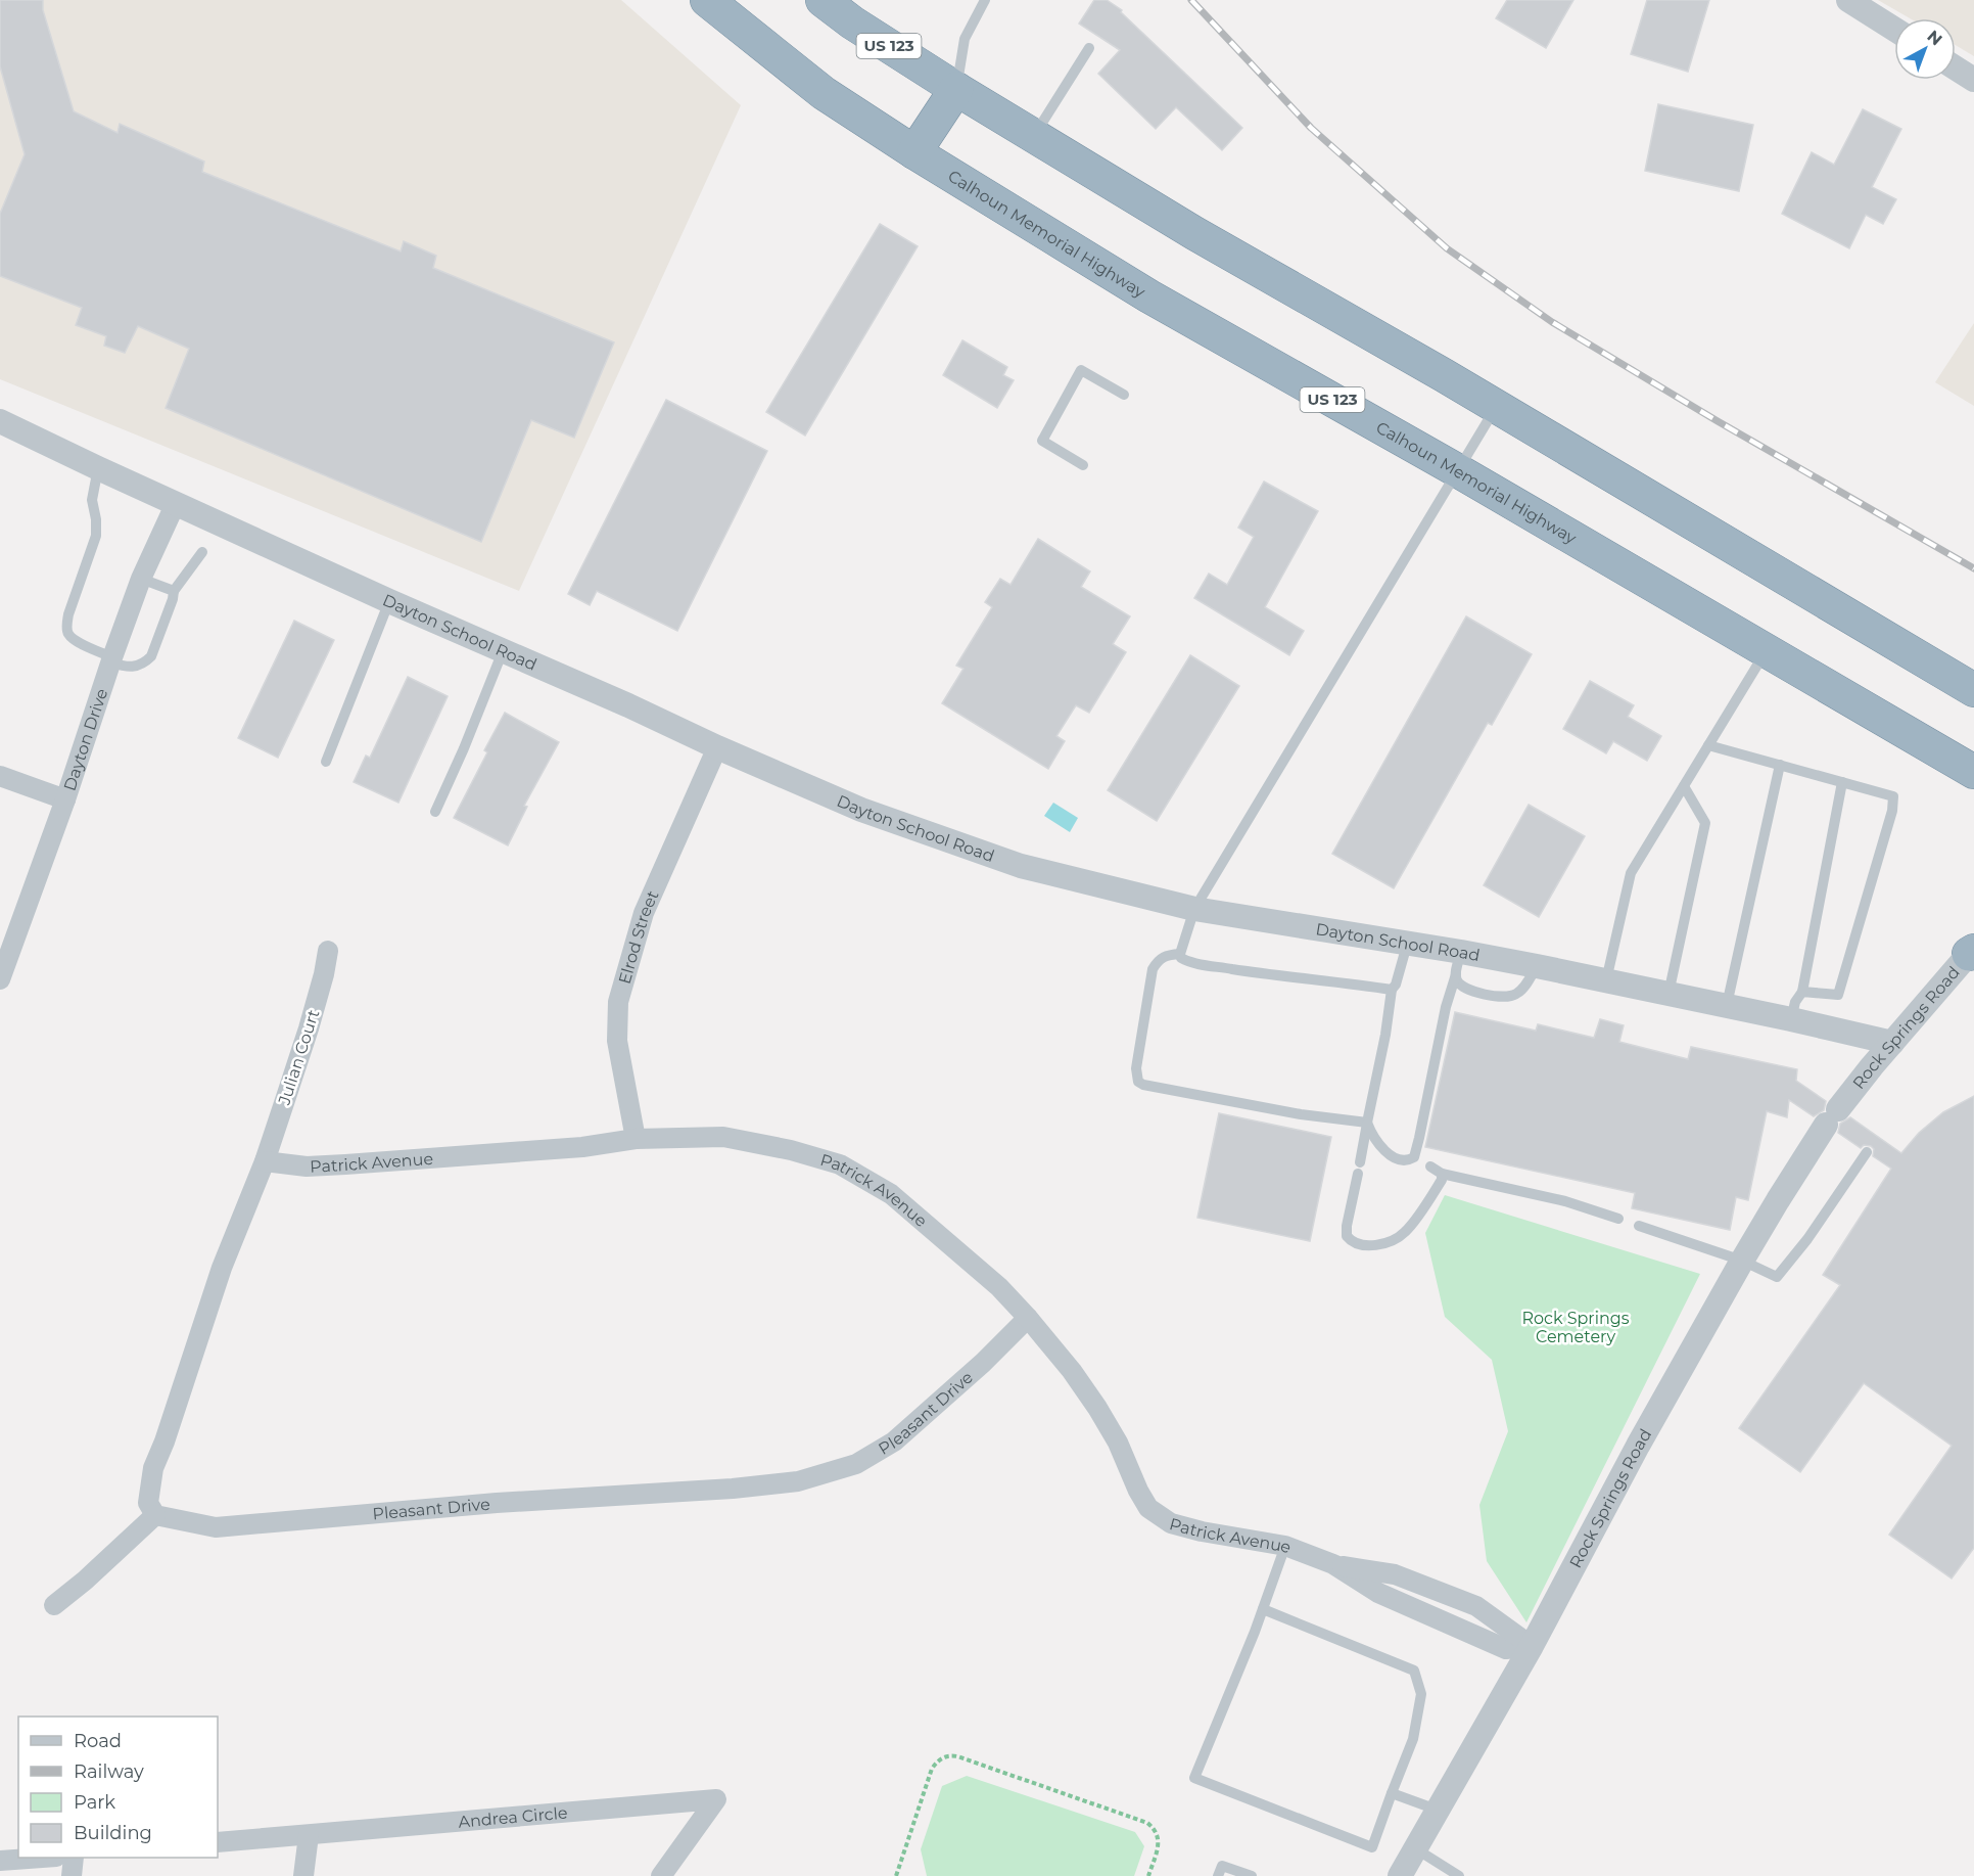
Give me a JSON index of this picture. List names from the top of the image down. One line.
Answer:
{"streets":{"highway":["US 123","Calhoun Memorial Highway"],"street":["Dayton School Road","Dayton Drive","Elrod Street","Rock Springs Road","Julian Court","Patrick Avenue","Pleasant Drive","Andrea Circle"]},"crossings":[["Dayton School Road","Dayton Drive"],["Dayton School Road","Elrod Street"],["Dayton School Road","Rock Springs Road"],["Elrod Street","Patrick Avenue"],["Rock Springs Road","Patrick Avenue"],["Julian Court","Patrick Avenue"],["Patrick Avenue","Pleasant Drive"]],"parks":["Rock Springs Cemetery"],"legend":["Road","Railway","Park","Building"],"north":"top right"}
